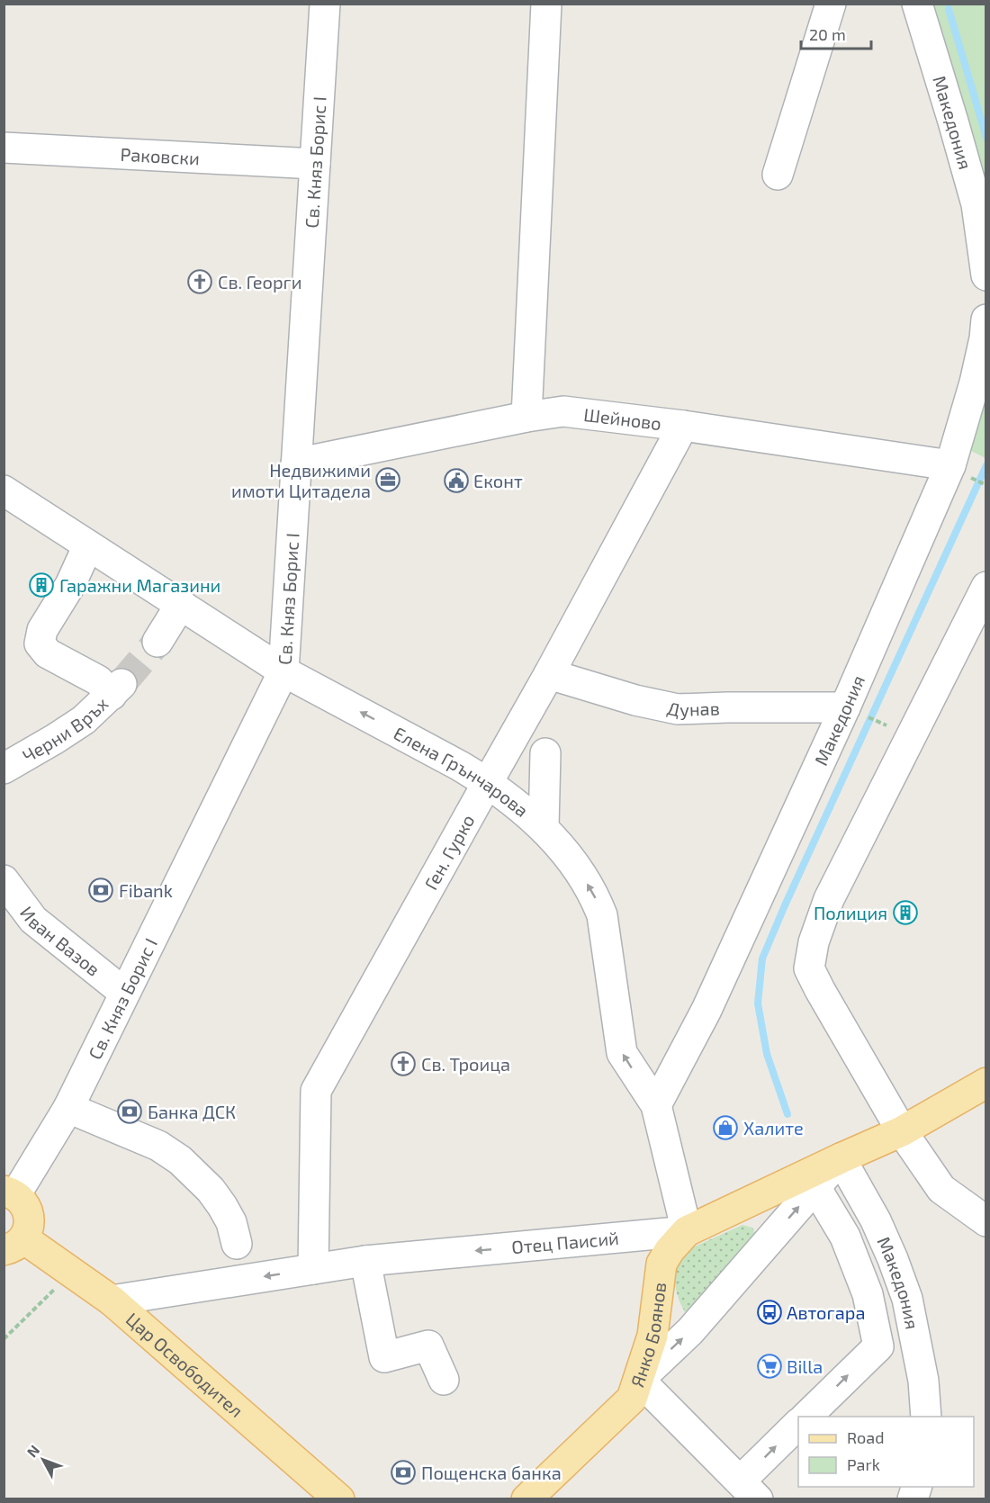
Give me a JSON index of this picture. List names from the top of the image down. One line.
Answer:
{"streets":{"main road":["Отец Паисий","Янко Боянов","Цар Освободител"],"street":["Македония","Раковски","Св. Княз Борис I","Шейново","Дунав","Черни Връх","Елена Грънчарова","Ген. Гурко","Иван Вазов"]},"crossings":[["Македония","Шейново"],["Македония","Дунав"],["Македония","Елена Грънчарова"],["Македония","Отец Паисий"],["Раковски","Св. Княз Борис I"],["Св. Княз Борис I","Шейново"],["Св. Княз Борис I","Елена Грънчарова"],["Св. Княз Борис I","Иван Вазов"],["Шейново","Ген. Гурко"],["Дунав","Ген. Гурко"],["Черни Връх","Елена Грънчарова"],["Елена Грънчарова","Ген. Гурко"],["Елена Грънчарова","Отец Паисий"],["Елена Грънчарова","Янко Боянов"],["Ген. Гурко","Отец Паисий"],["Отец Паисий","Янко Боянов"],["Отец Паисий","Цар Освободител"]],"one_way":["Елена Грънчарова","Отец Паисий"],"places":{"church":["Св. Георги","Св. Троица"],"office":["Недвижими имоти Цитадела"],"public building":["Еконт"],"building":["Гаражни Магазини","Полиция"],"bank":["Fibank","Банка ДСК","Пощенска банка"],"shop":["Халите"],"bus stop":["Автогара"],"supermarket":["Billa"]},"legend":["Road","Park"],"scale_bar":"20 m","north":"top left"}
